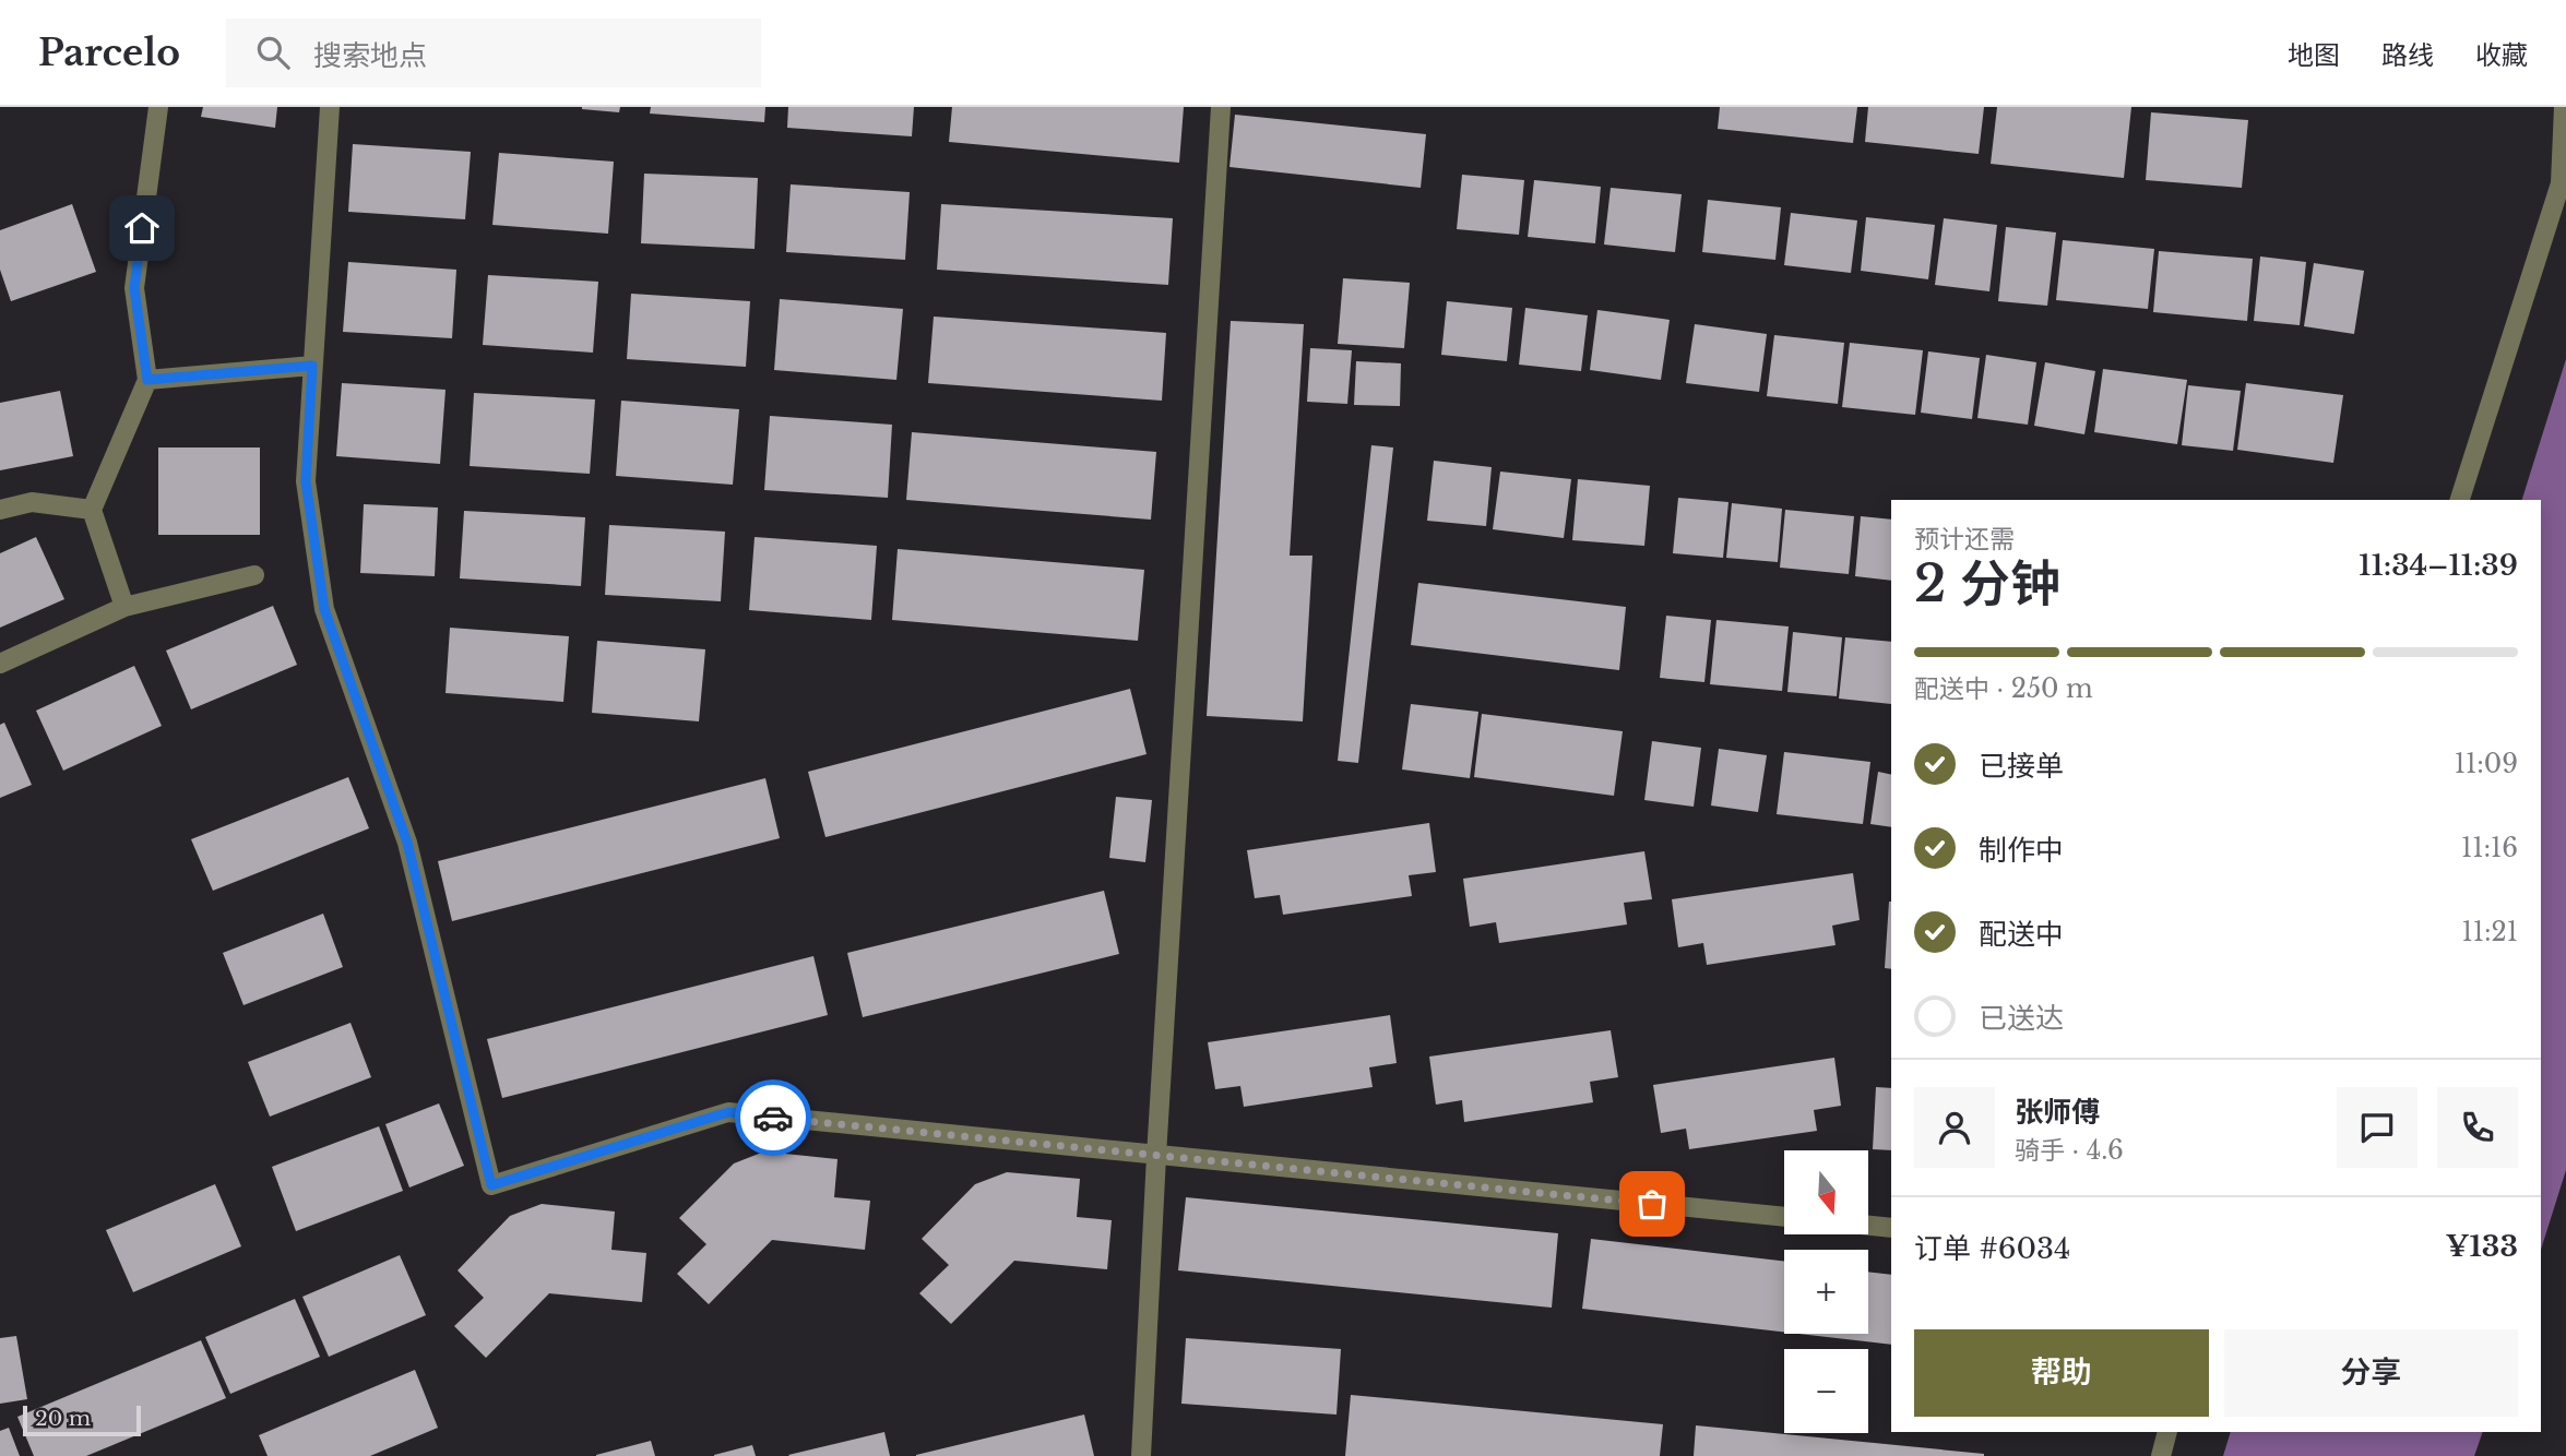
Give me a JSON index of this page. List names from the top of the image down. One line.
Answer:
{"scale_bar":"20 m","north":"bottom","page":{"header":"Parcelo","search":"搜索地点","nav":["地图","路线","收藏"],"heading":["2 分钟","预计还需","11:34–11:39"],"panel":["张师傅","骑手 · 4.6","订单 #6034","¥133"],"bar":"配送中 · 250 m","list":[["已接单","11:09"],["制作中","11:16"],["配送中","11:21"],"已送达"],"map_buttons":["+","−"],"buttons":["帮助","分享"],"scale":"20 m"}}
